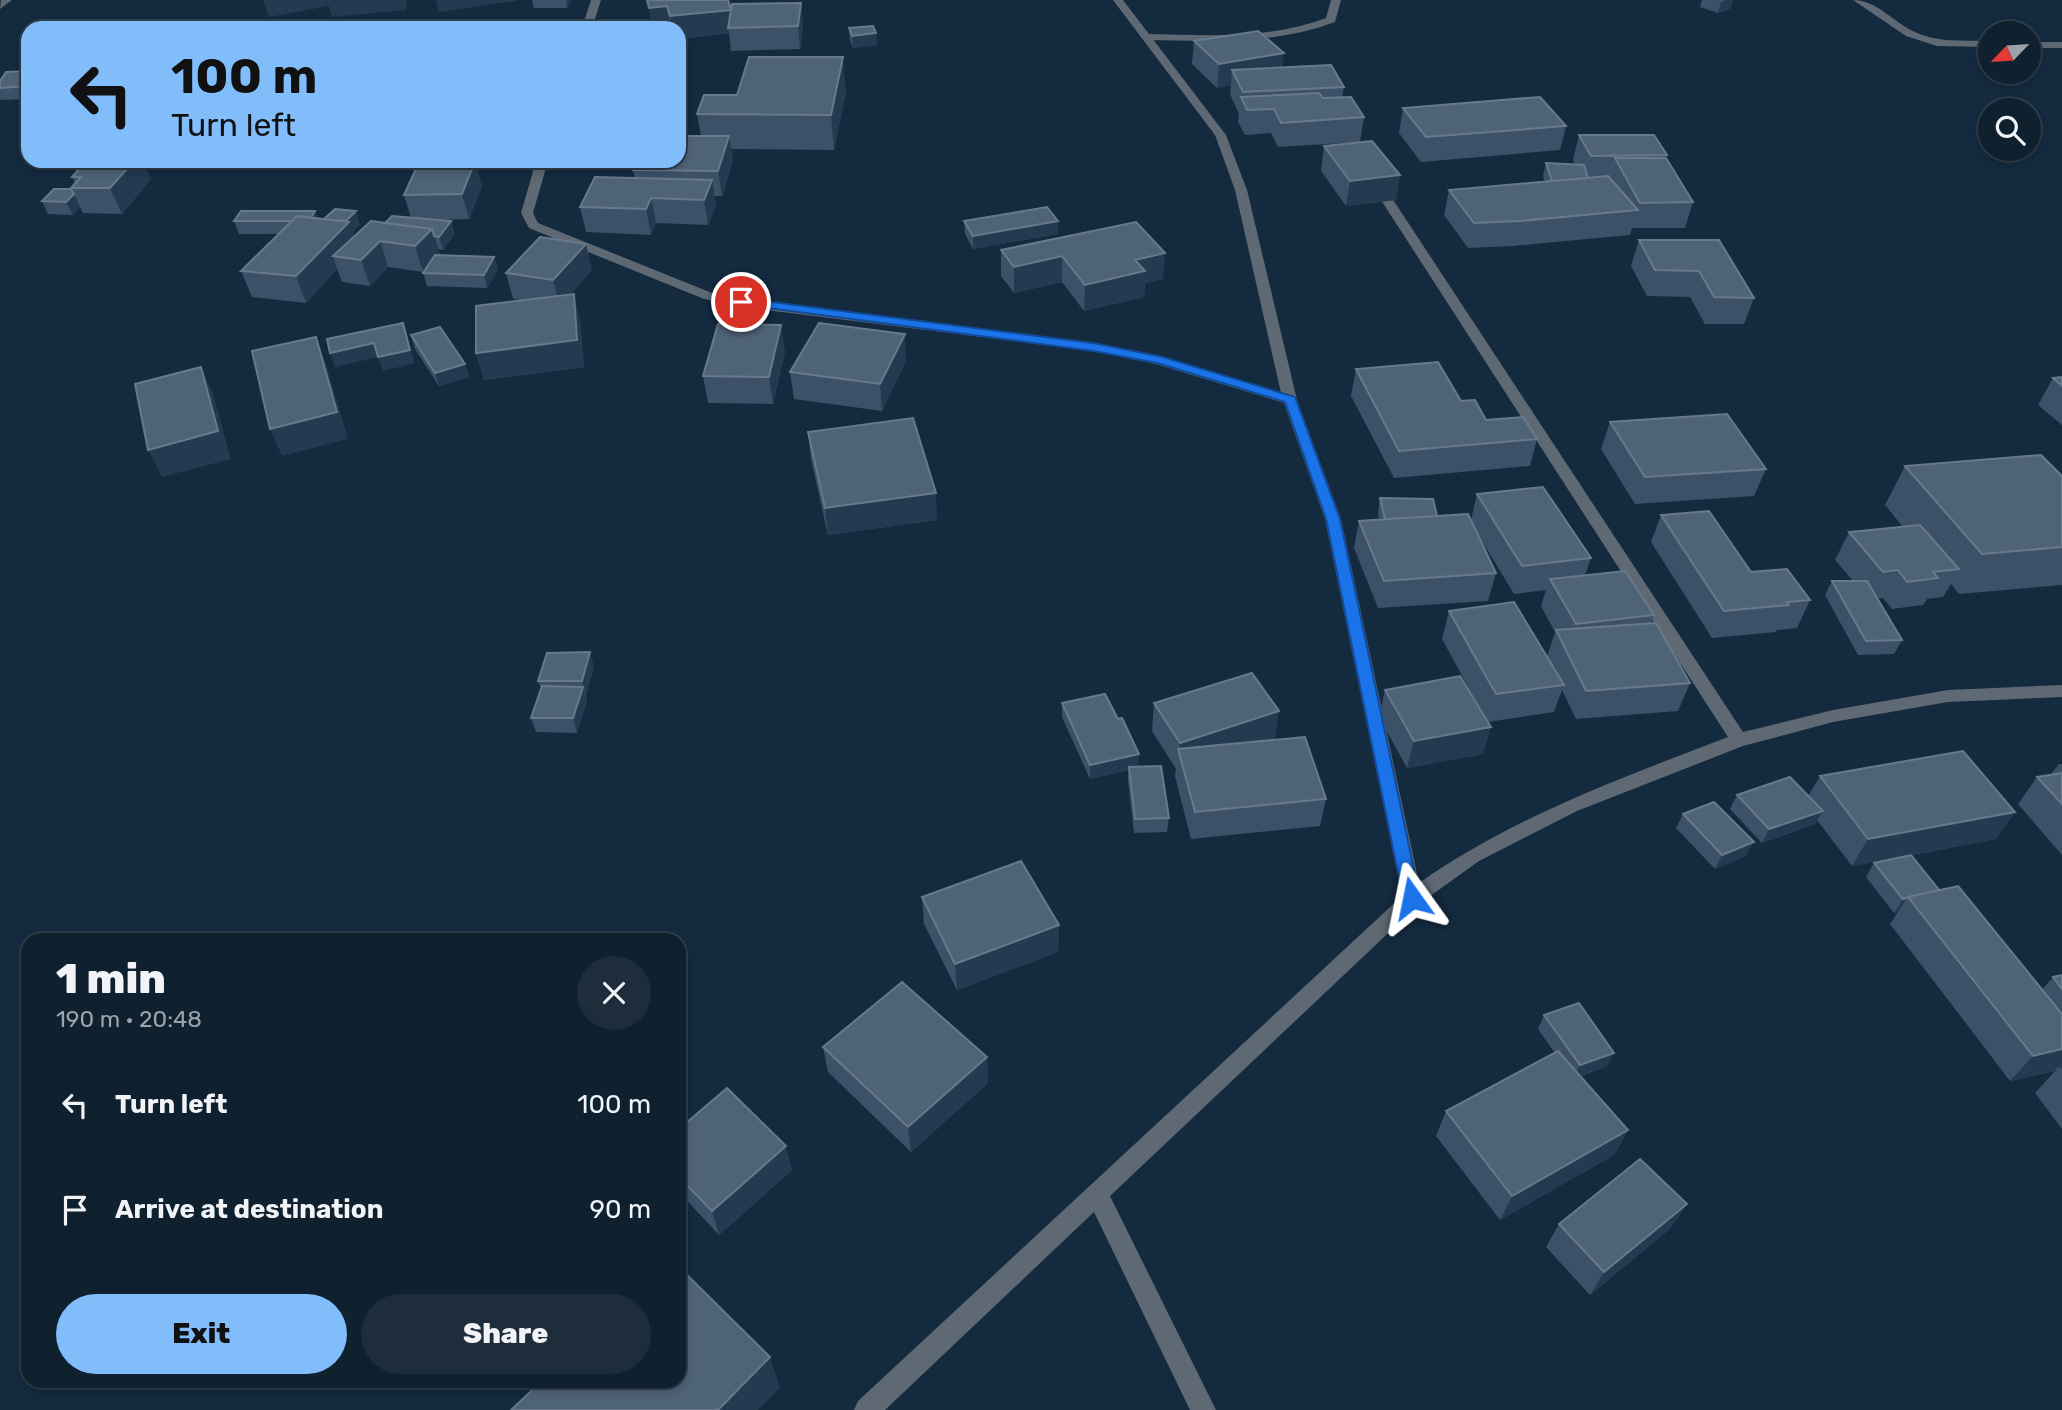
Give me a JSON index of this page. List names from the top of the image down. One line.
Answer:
{"north":"bottom left","page":{"turn":["100 m","Turn left"],"heading":["1 min","190 m · 20:48"],"list":[{"name":"Turn left","value":"100 m"},{"name":"Arrive at destination","value":"90 m"}],"buttons":["Exit","Share"]}}
